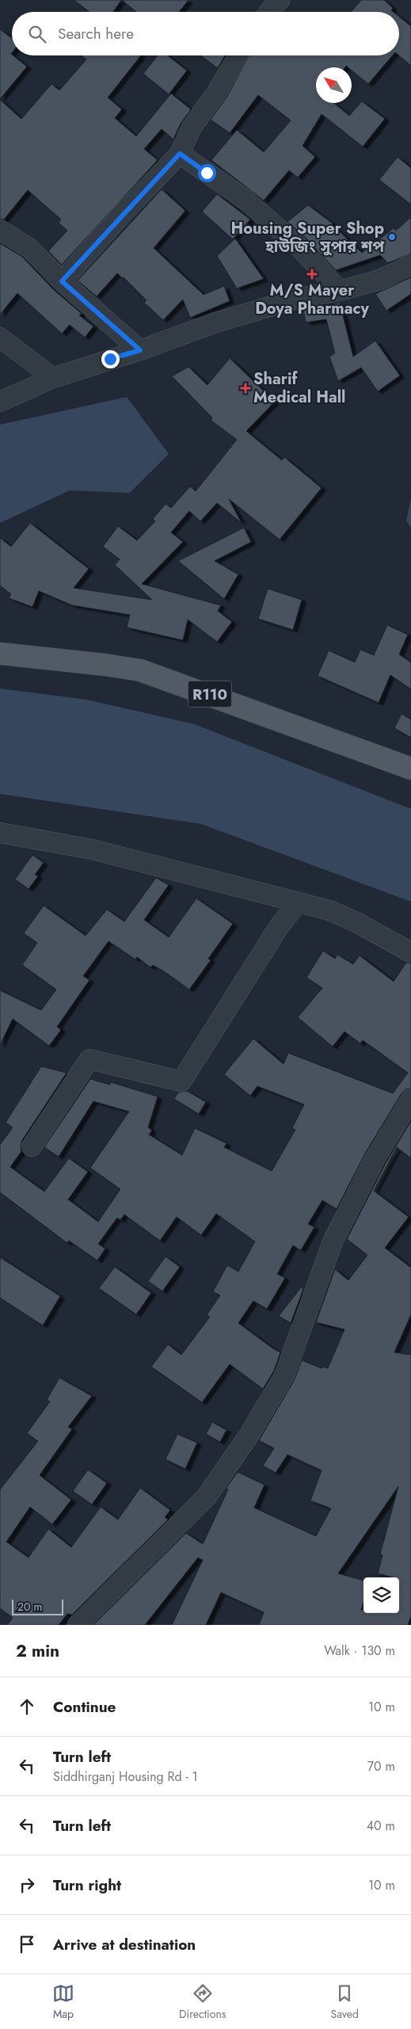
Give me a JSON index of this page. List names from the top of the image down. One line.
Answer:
{"streets":{"main road":["R110"]},"places":{"other":["Housing Super Shop হাউজিং সুপার শপ"],"health":["M/S Mayer Doya Pharmacy","Sharif Medical Hall"]},"scale_bar":"20 m","north":"top left","page":{"search":"Search here","scale":"20 m","heading":["2 min","Walk · 130 m"],"list":[["Continue","10 m"],["Turn left","Siddhirganj Housing Rd - 1","70 m"],["Turn left","40 m"],["Turn right","10 m"],"Arrive at destination"],"nav":["Map","Directions","Saved"]}}
